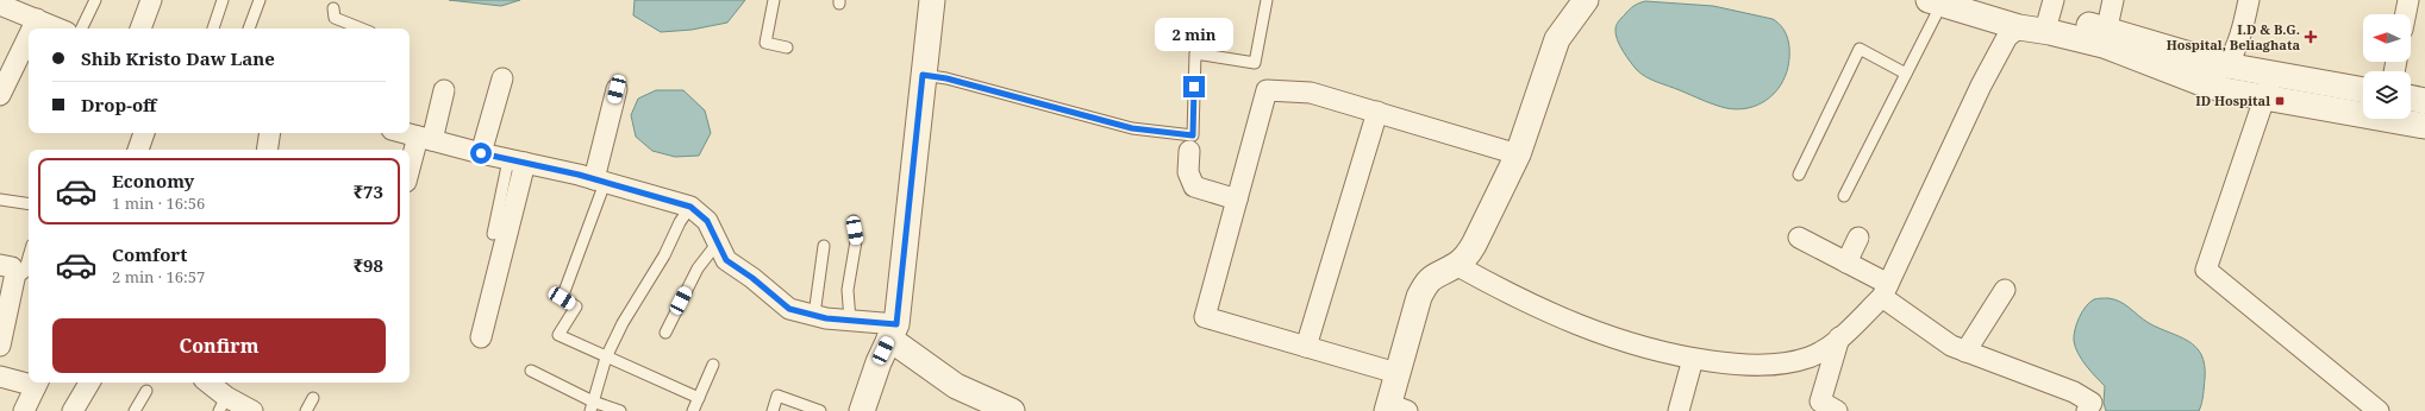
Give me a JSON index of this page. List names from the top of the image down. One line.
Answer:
{"places":{"health":["I.D & B.G. Hospital, Beliaghata"],"transit":["ID Hospital"]},"north":"left","page":{"bubble":"2 min","banner":["Shib Kristo Daw Lane","Drop-off"],"list":[{"name":"Economy","note":"1 min · 16:56","value":"₹73"},{"name":"Comfort","note":"2 min · 16:57","value":"₹98"}],"buttons":"Confirm"}}
